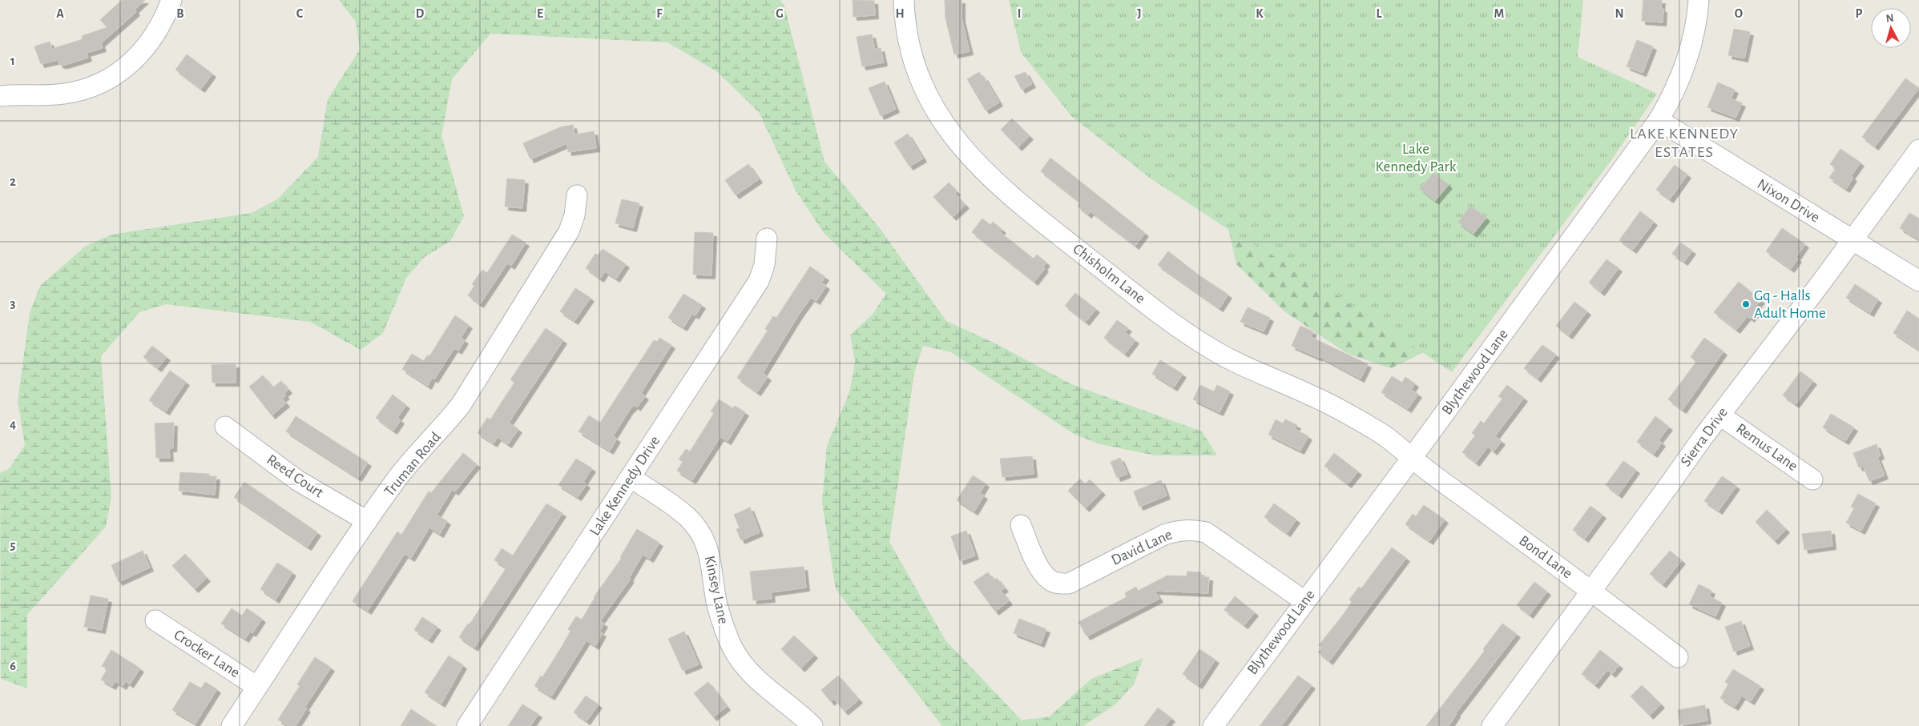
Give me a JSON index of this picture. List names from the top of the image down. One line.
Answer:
{"streets":{"street":["Nixon Drive","Chisholm Lane","Blythewood Lane","Sierra Drive","Remus Lane","Truman Road","Reed Court","Lake Kennedy Drive","David Lane","Bond Lane","Kinsey Lane","Crocker Lane"]},"crossings":[["Nixon Drive","Blythewood Lane"],["Nixon Drive","Sierra Drive"],["Chisholm Lane","Blythewood Lane"],["Chisholm Lane","Bond Lane"],["Blythewood Lane","David Lane"],["Blythewood Lane","Bond Lane"],["Sierra Drive","Remus Lane"],["Sierra Drive","Bond Lane"],["Truman Road","Reed Court"],["Truman Road","Crocker Lane"],["Lake Kennedy Drive","Kinsey Lane"]],"districts":["LAKE KENNEDY ESTATES"],"parks":["Lake Kennedy Park"],"places":["Gq - Halls Adult Home"],"north":"top","grid":{"columns":["A","B","C","D","E","F","G","H","I","J","K","L","M","N","O","P"],"rows":["1","2","3","4","5","6"]}}
